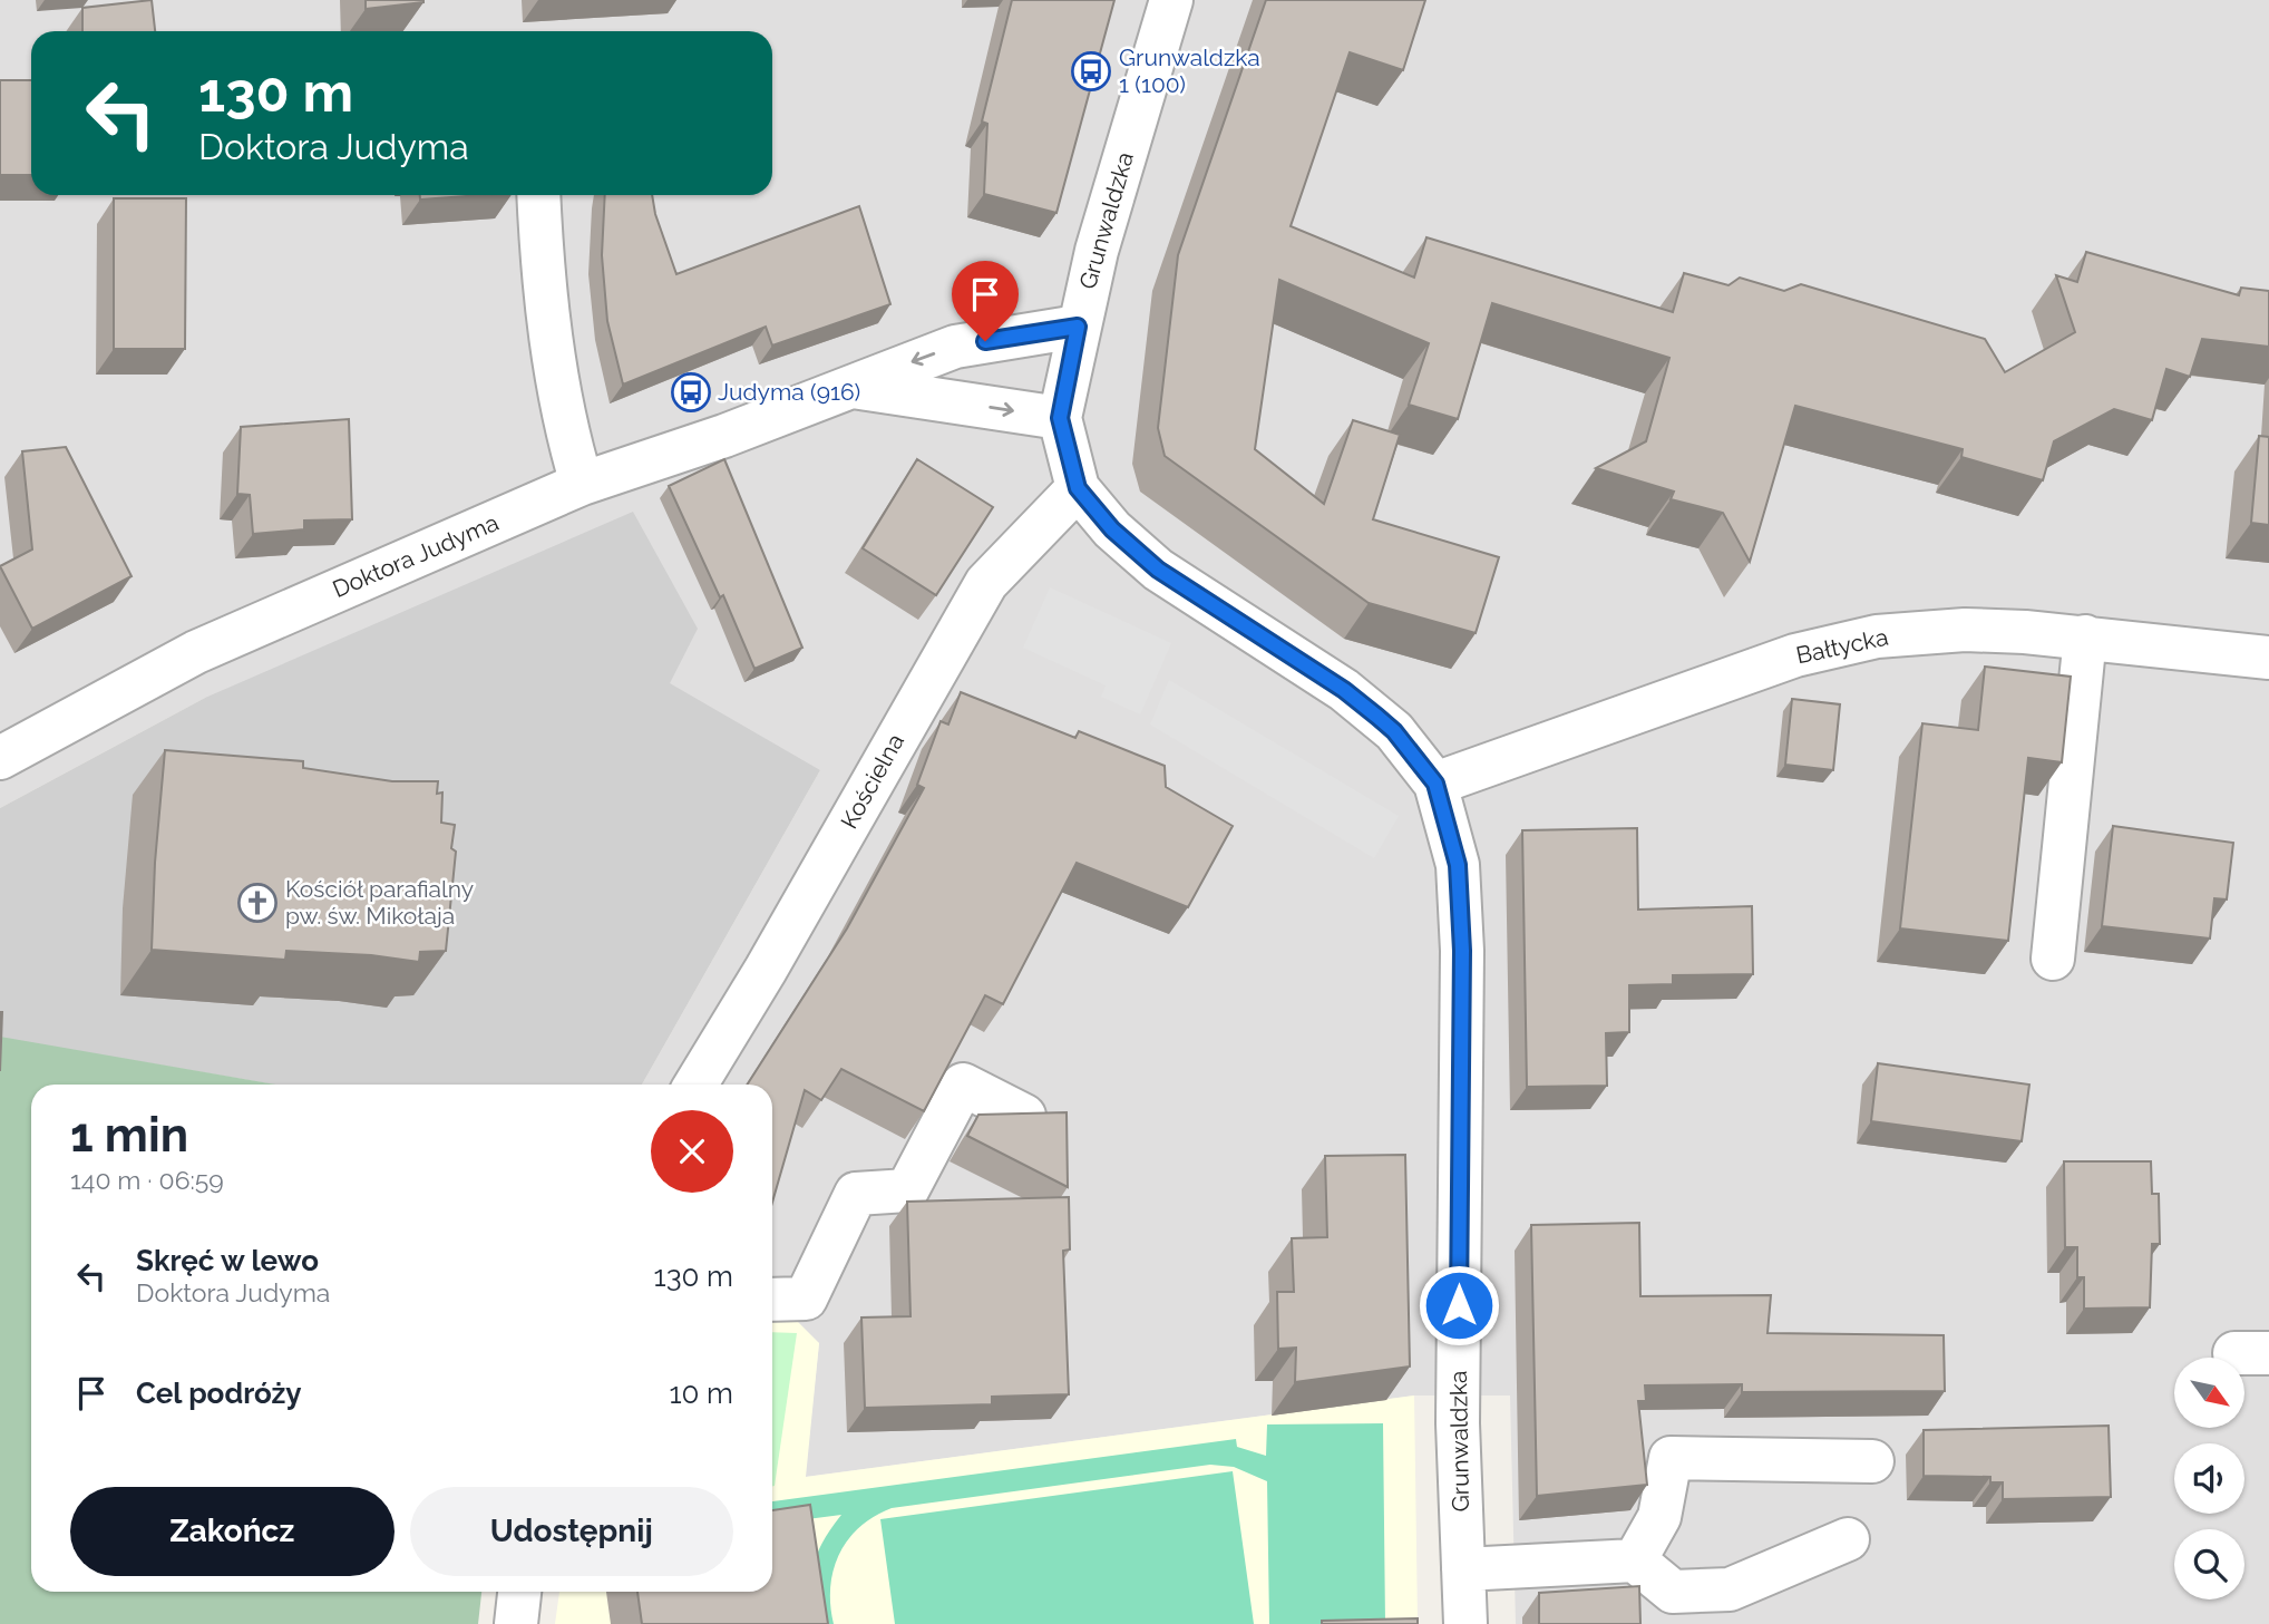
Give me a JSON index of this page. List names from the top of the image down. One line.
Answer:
{"streets":{"street":["Grunwaldzka","Doktora Judyma","Bałtycka","Kościelna"]},"crossings":[["Grunwaldzka","Doktora Judyma"],["Grunwaldzka","Bałtycka"],["Grunwaldzka","Kościelna"]],"places":{"bus stop":["Grunwaldzka 1 (100)","Judyma (916)"],"church":["Kościół parafialny pw. św. Mikołaja"]},"north":"bottom right","page":{"turn":["130 m","Doktora Judyma"],"heading":["1 min","140 m · 06:59"],"list":[{"name":"Skręć w lewo","note":"Doktora Judyma","value":"130 m"},{"name":"Cel podróży","value":"10 m"}],"buttons":["Zakończ","Udostępnij"]}}
